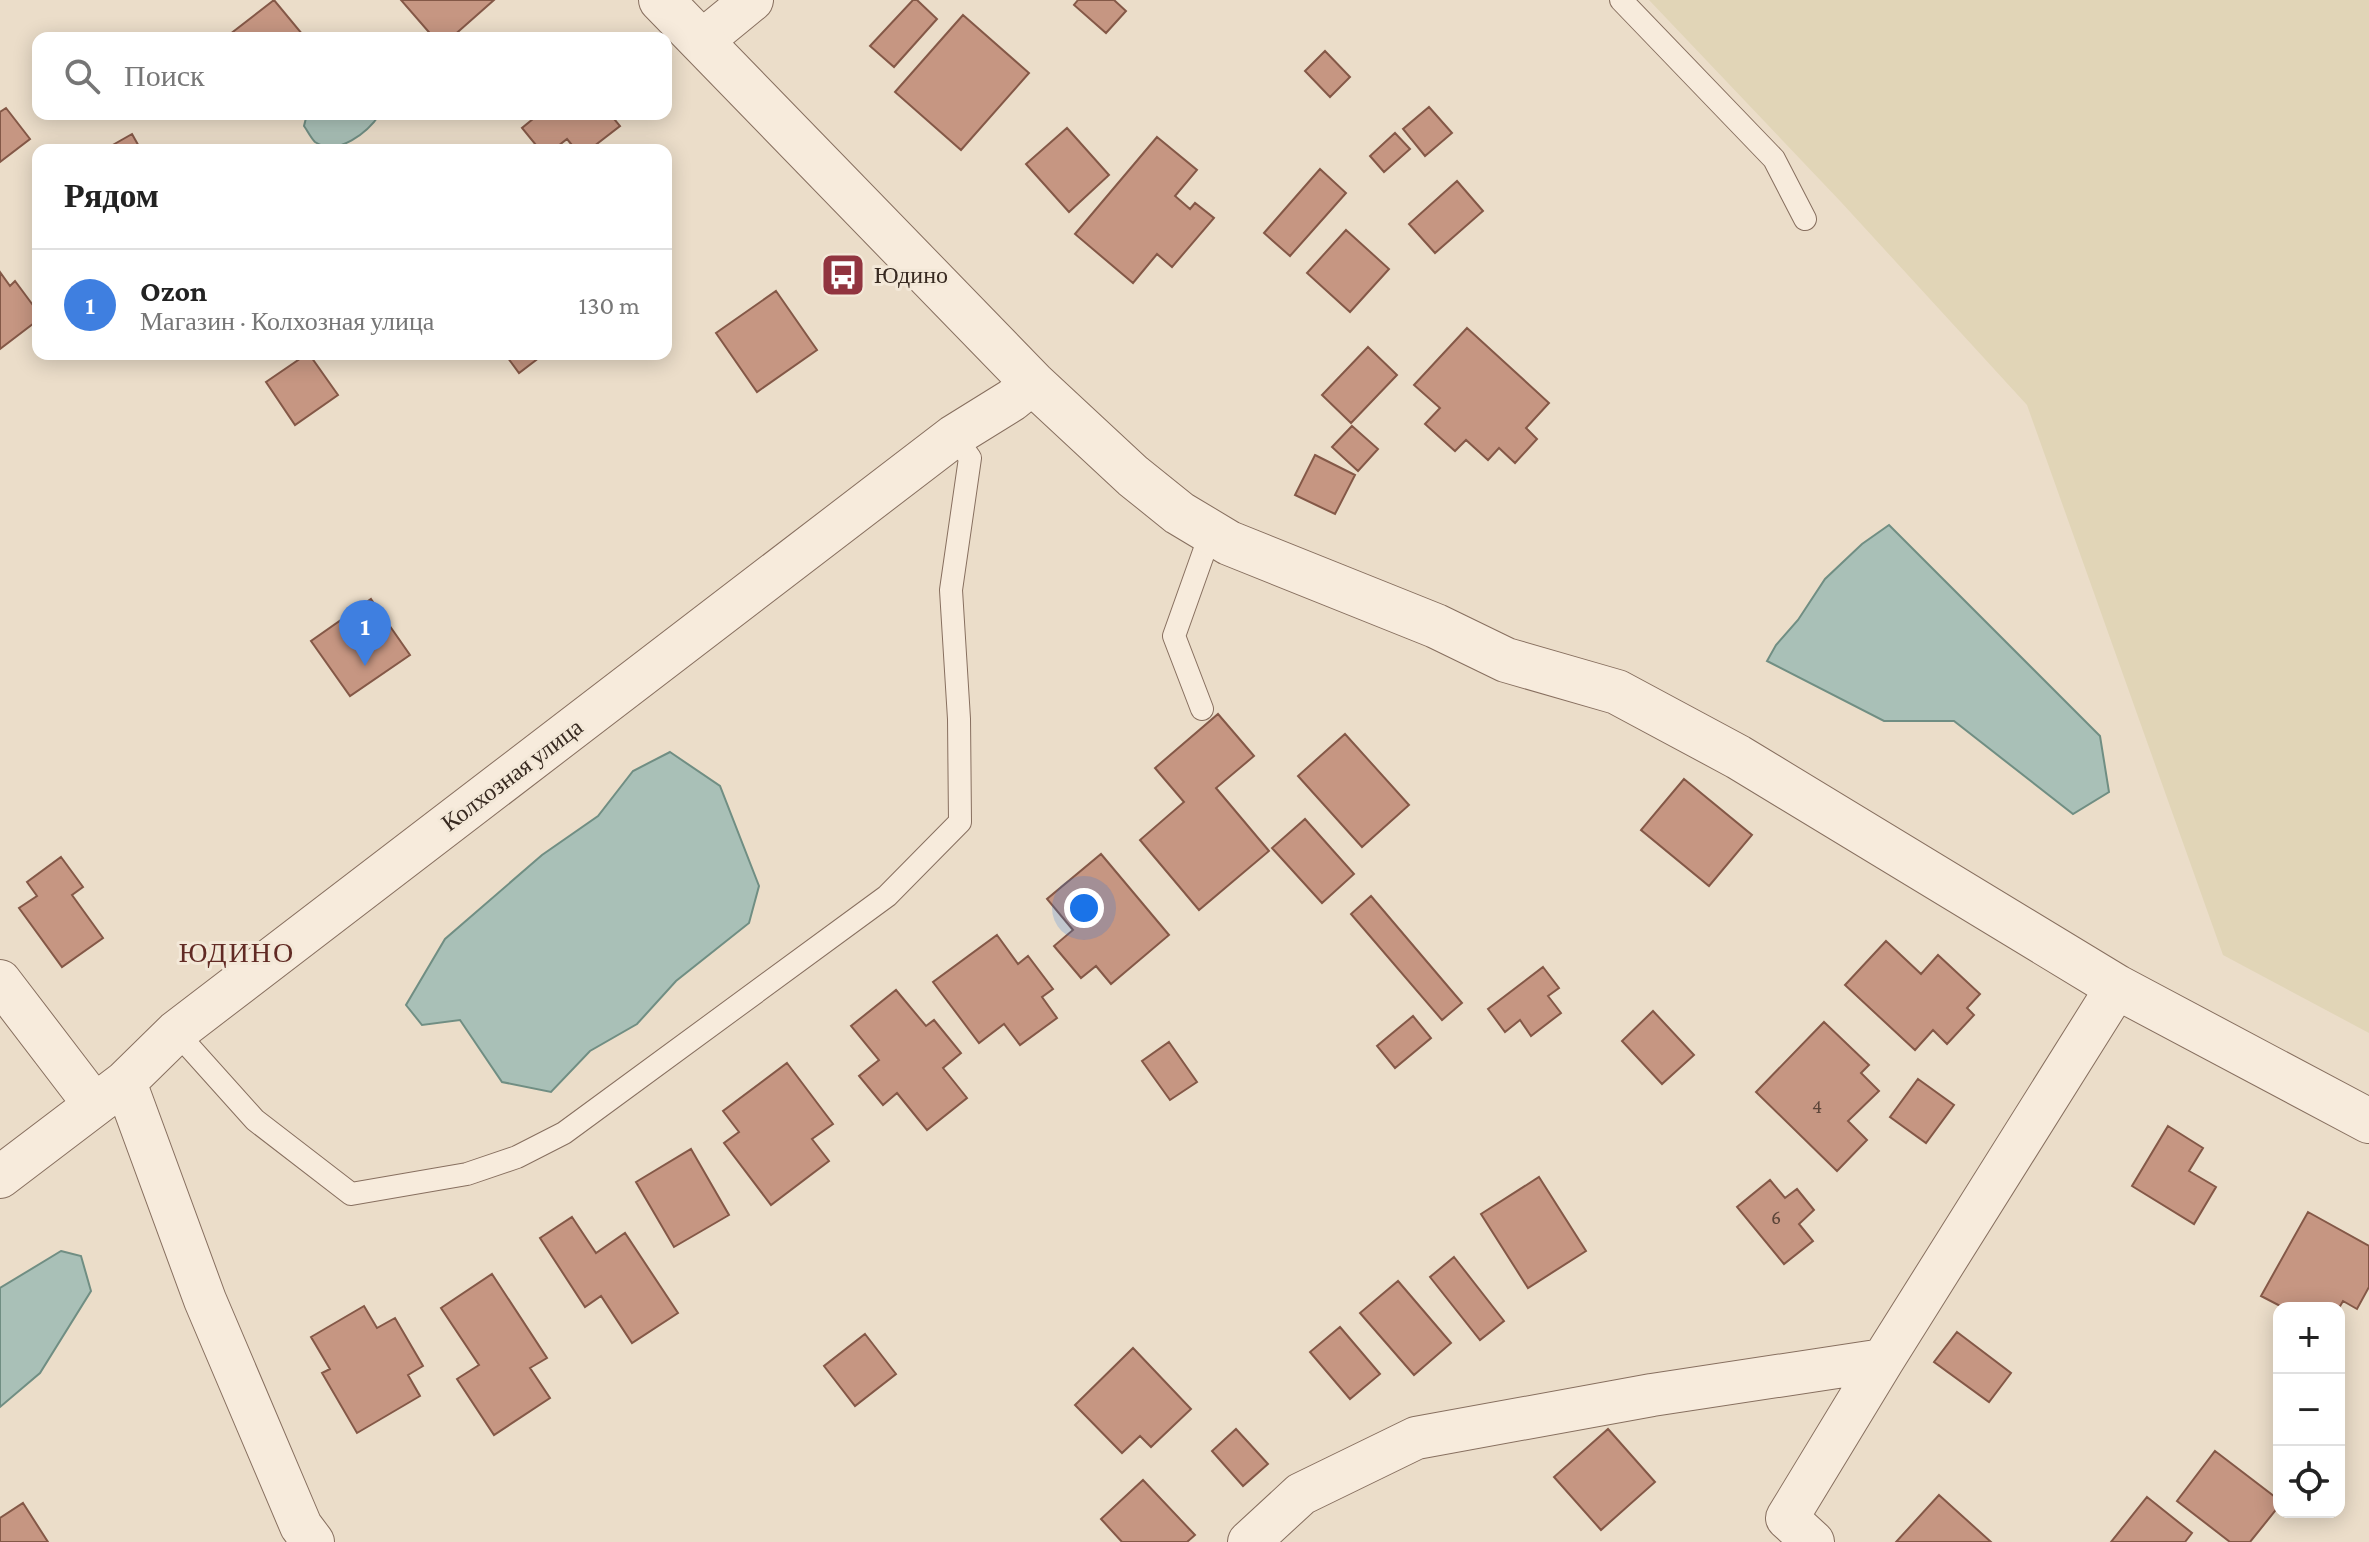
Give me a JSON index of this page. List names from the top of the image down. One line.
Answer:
{"streets":{"street":["Колхозная улица"]},"districts":["ЮДИНО"],"places":{"bus stop":["Юдино"]},"house_numbers":["4","6"],"page":{"search":"Поиск","heading":"Рядом","list":[{"mark":"1","name":"Ozon","note":"Магазин · Колхозная улица","value":"130 m"}],"pins":"1","map_buttons":["+","−"]}}
